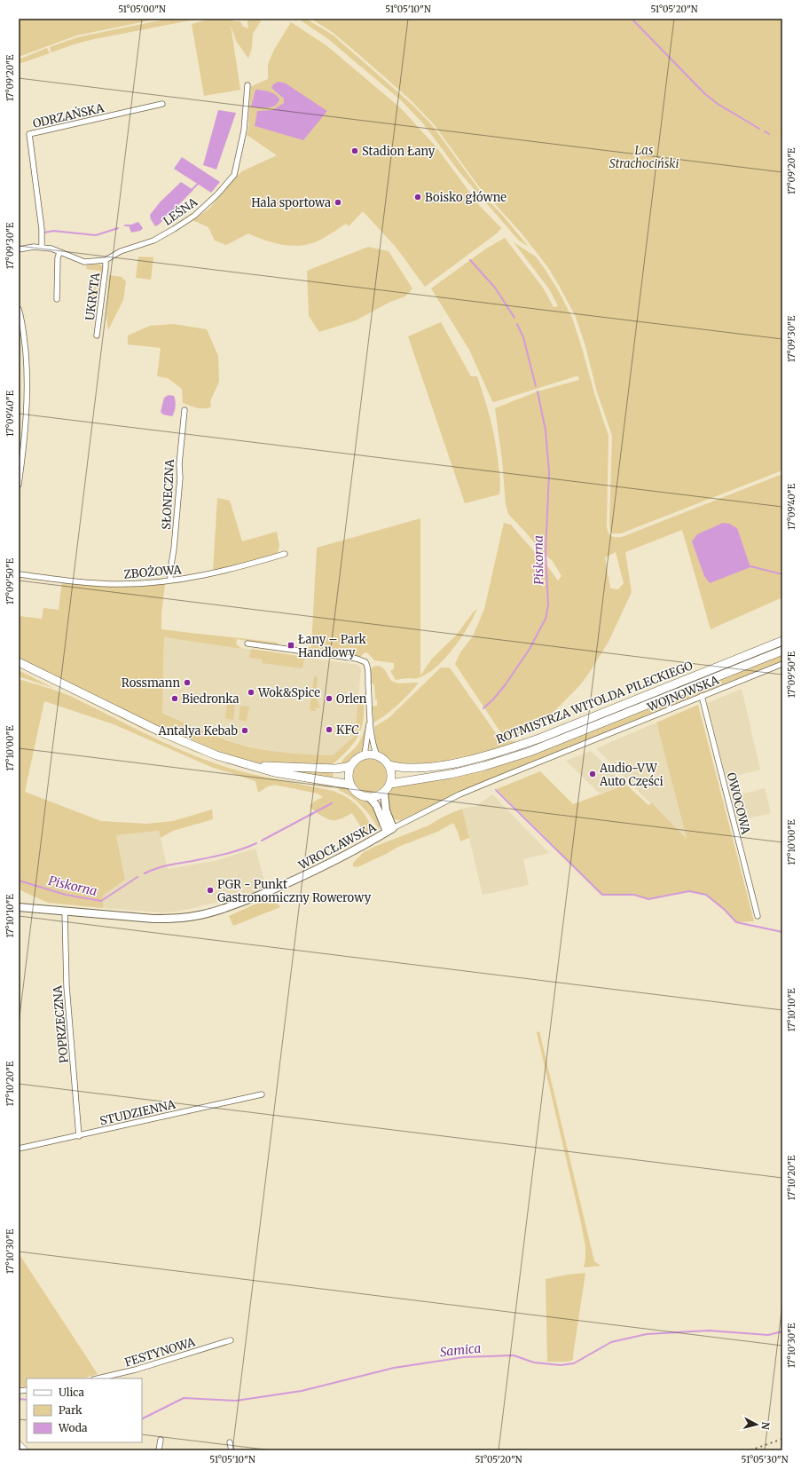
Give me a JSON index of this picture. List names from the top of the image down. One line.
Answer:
{"streets":{"main road":["ROTMISTRZA WITOLDA PILECKIEGO","WROCŁAWSKA"],"street":["ODRZAŃSKA","LEŚNA","UKRYTA","SŁONECZNA","ZBOŻOWA","WOJNOWSKA","OWOCOWA","POPRZECZNA","STUDZIENNA","FESTYNOWA"]},"crossings":[["LEŚNA","UKRYTA"],["SŁONECZNA","ZBOŻOWA"],["WOJNOWSKA","OWOCOWA"],["WOJNOWSKA","WROCŁAWSKA"],["WROCŁAWSKA","POPRZECZNA"],["POPRZECZNA","STUDZIENNA"]],"water":["Piskorna","Samica"],"parks":["Las Strachociński"],"places":{"other":["Stadion Łany","Boisko główne","Hala sportowa","Rossmann","Wok&Spice","Biedronka","Orlen","KFC","Antalya Kebab","Audio-VW Auto Części","PGR - Punkt Gastronomiczny Rowerowy"],"transit":["Łany – Park Handlowy"]},"legend":["Ulica","Park","Woda"],"north":"right","coordinates":["51°05'00\"N","51°05'10\"N","51°05'20\"N","17°09'20\"E","17°09'30\"E","17°09'40\"E","17°09'50\"E","17°10'00\"E","17°10'10\"E","17°10'20\"E","17°10'30\"E","51°05'30\"N"]}
